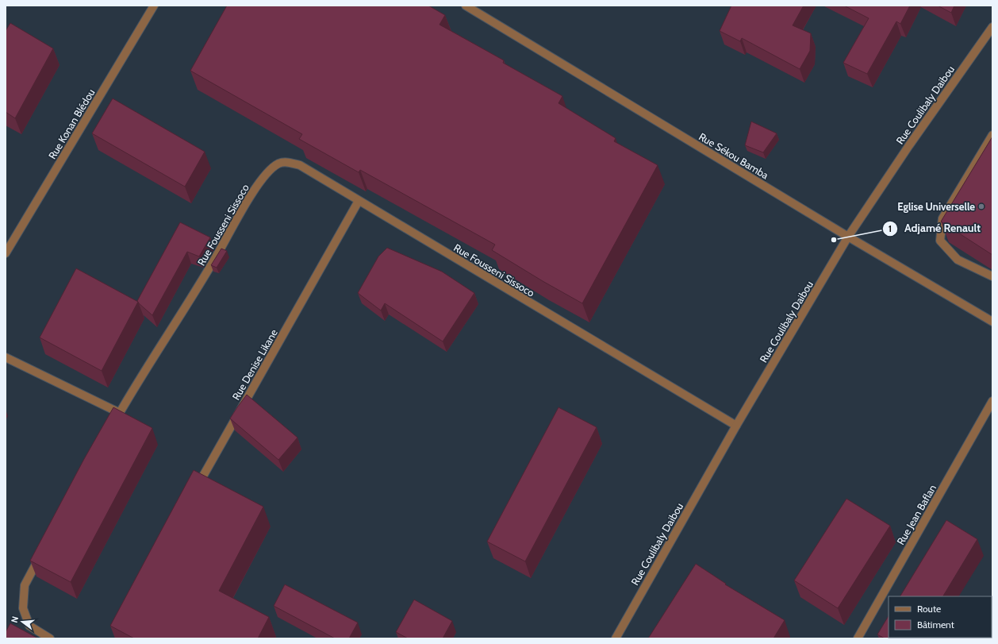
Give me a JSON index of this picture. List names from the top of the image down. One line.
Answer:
{"streets":{"street":["Rue Coulibaly Daibou","Rue Konan Blédou","Rue Sékou Bamba","Rue Fousseni Sissoco","Rue Denise Likane","Rue Jean Baflan"]},"crossings":[["Rue Coulibaly Daibou","Rue Sékou Bamba"],["Rue Coulibaly Daibou","Rue Fousseni Sissoco"],["Rue Fousseni Sissoco","Rue Denise Likane"]],"places":["Eglise Universelle","Adjamé Renault"],"legend":["Route","Bâtiment"],"north":"left"}
